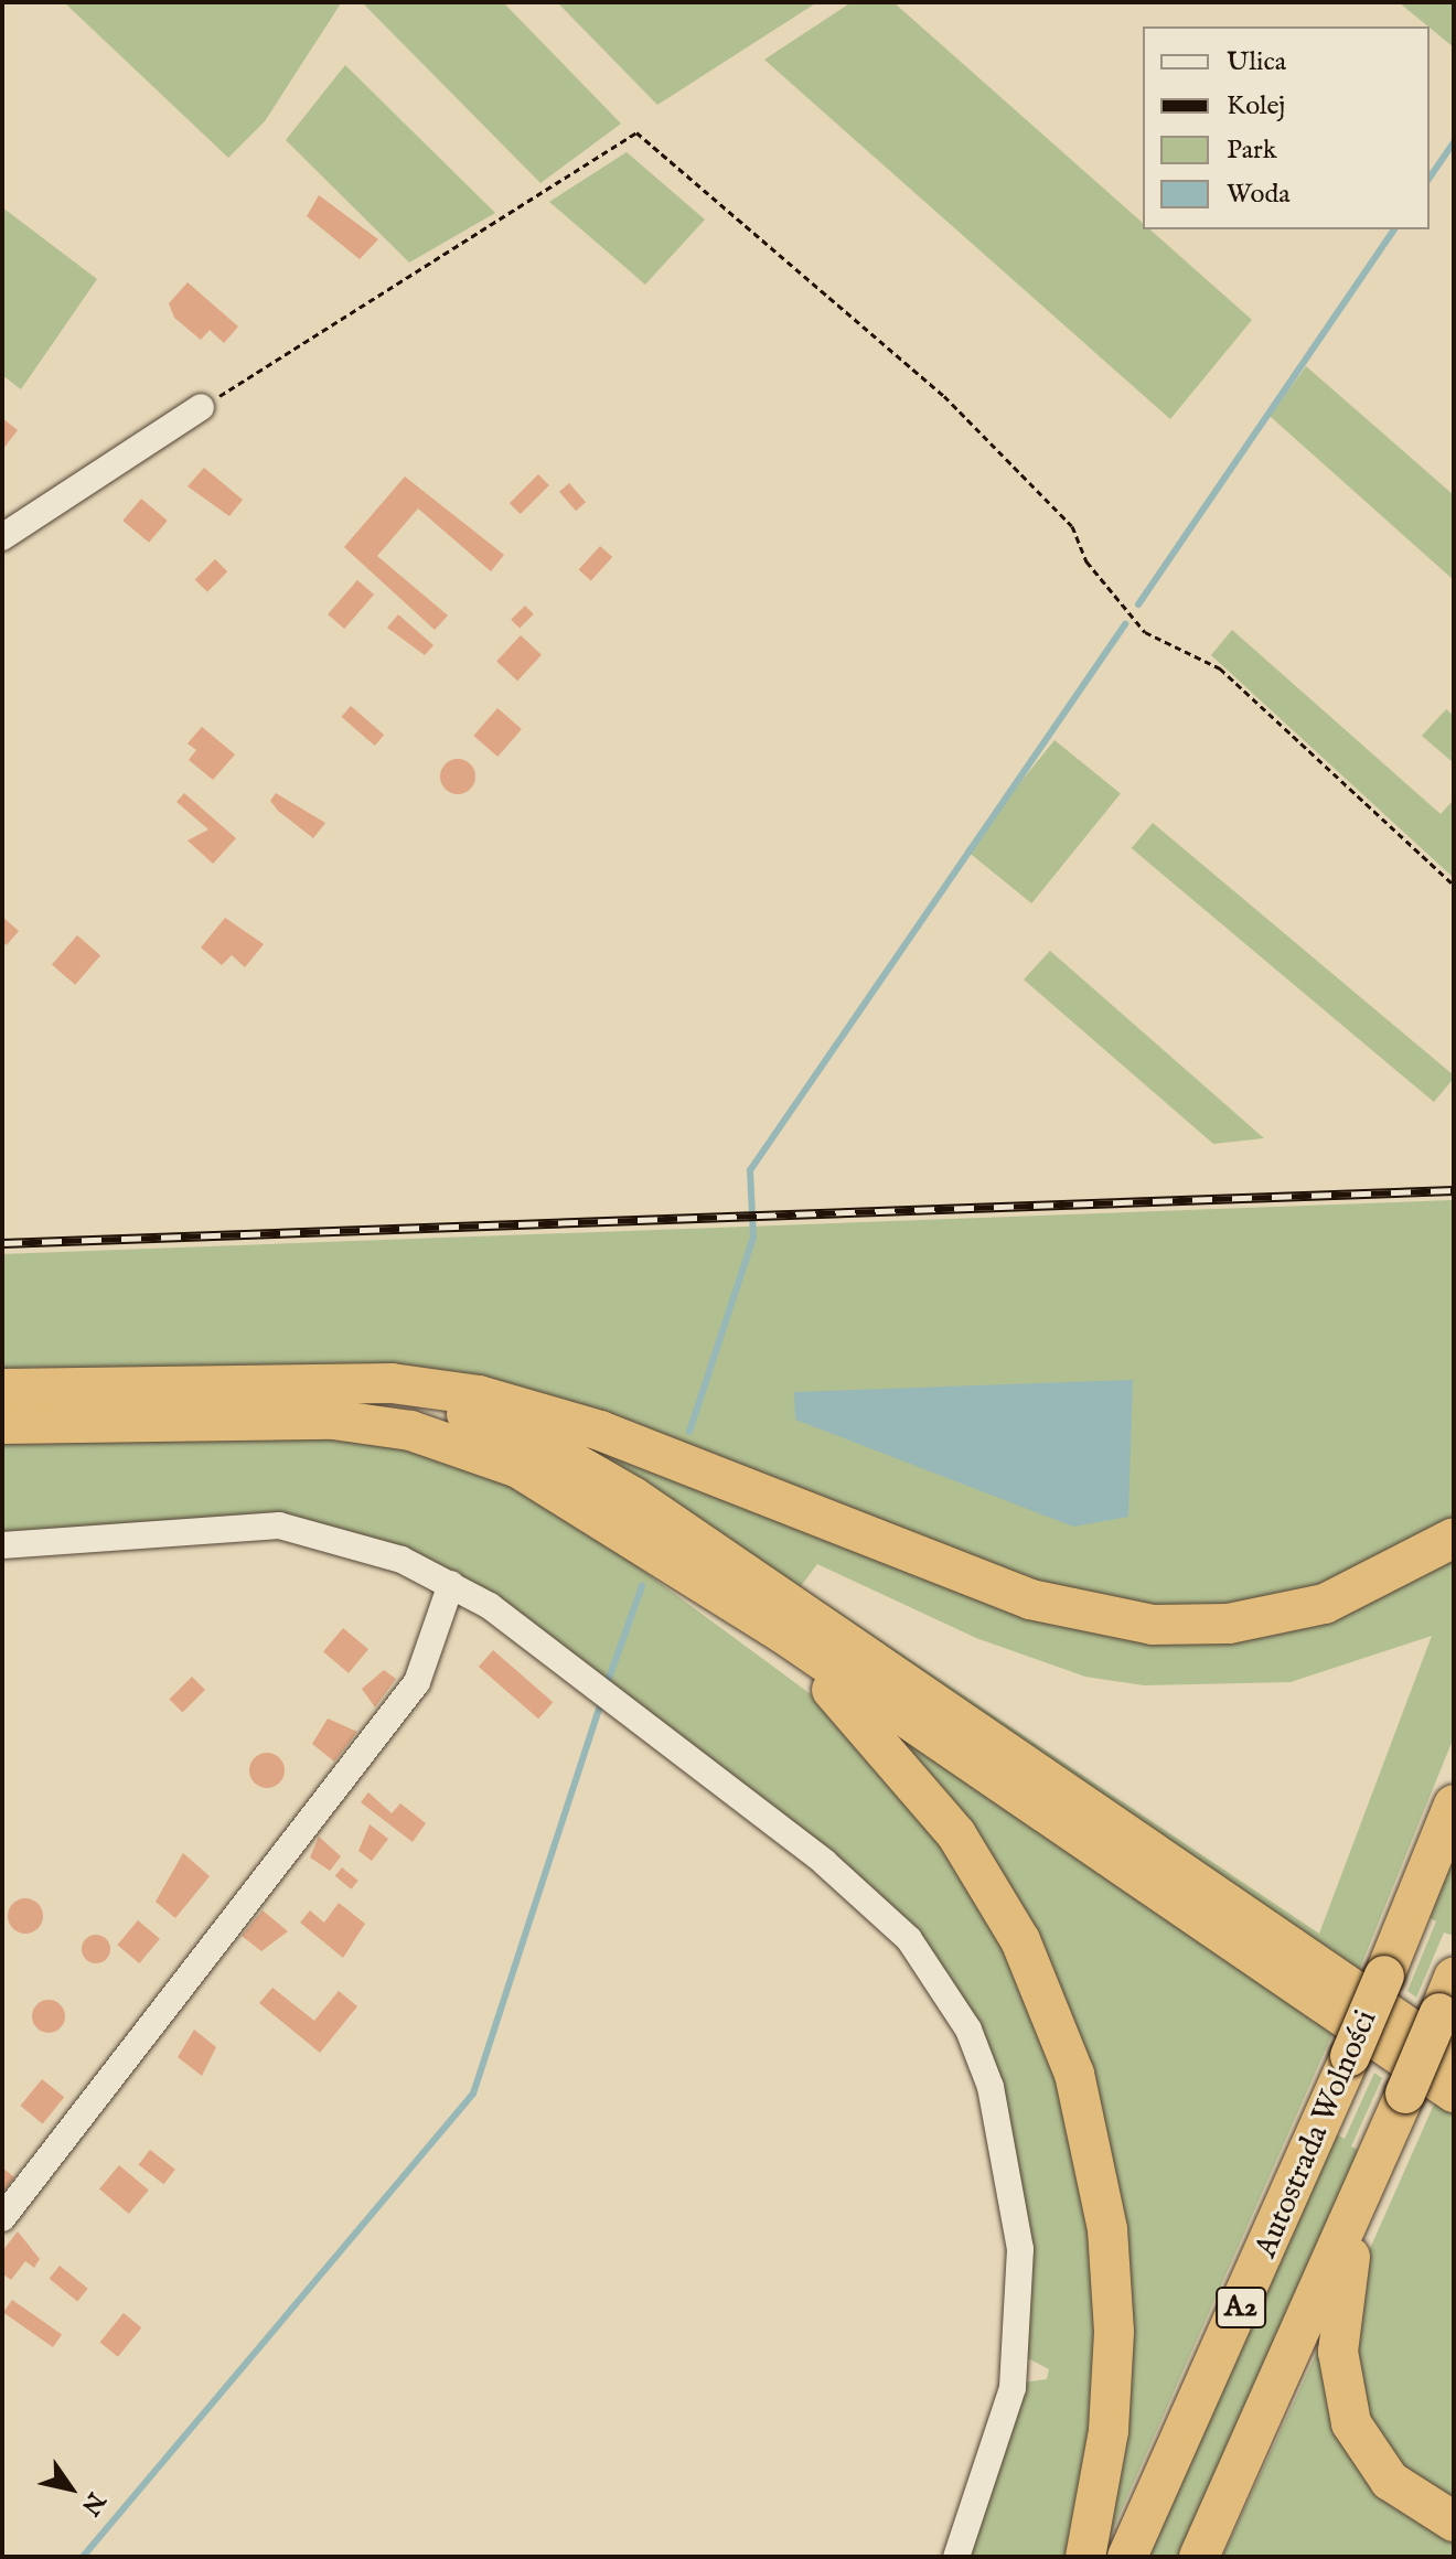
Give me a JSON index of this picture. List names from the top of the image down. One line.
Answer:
{"streets":{"highway":["Autostrada Wolności","A2"]},"legend":["Ulica","Kolej","Park","Woda"],"north":"bottom right"}
